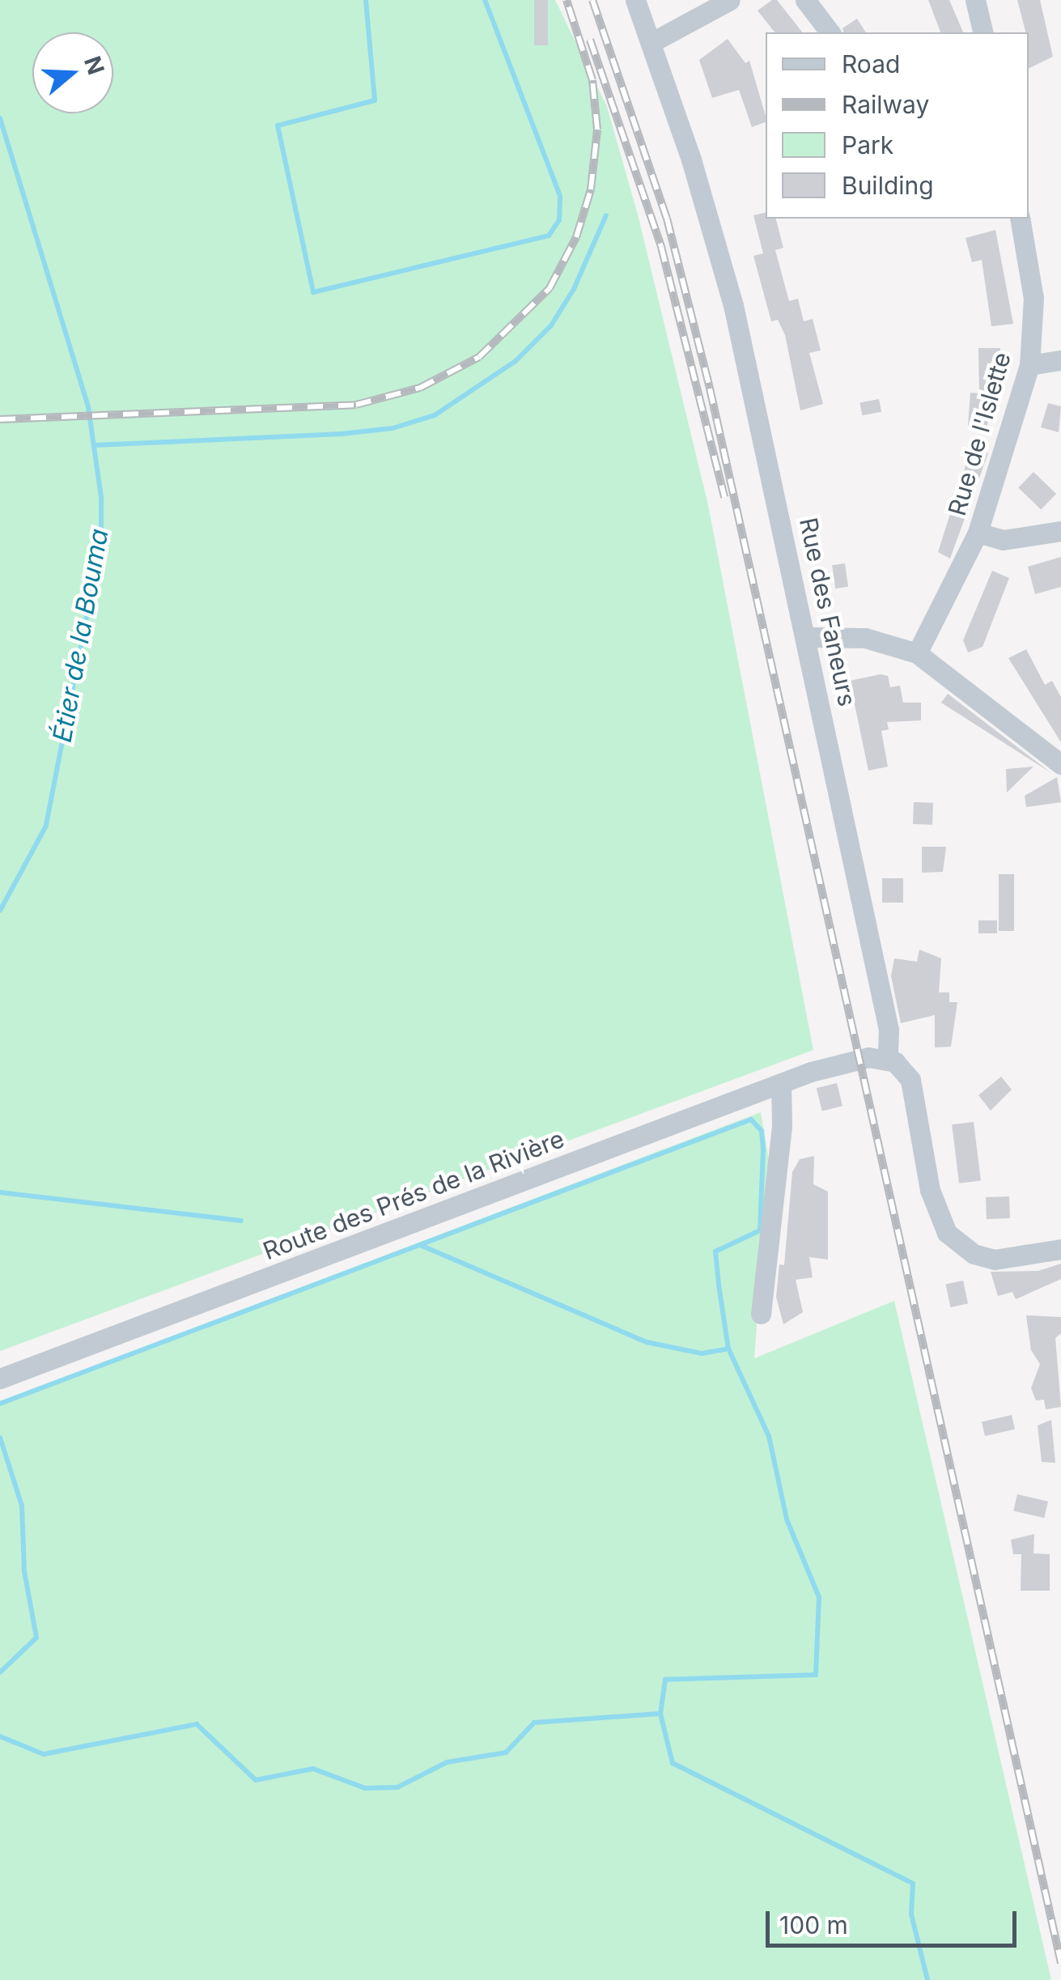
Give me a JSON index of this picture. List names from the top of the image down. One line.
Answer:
{"streets":{"street":["Rue de l'Islette","Rue des Faneurs","Route des Prés de la Rivière"]},"crossings":[["Rue des Faneurs","Route des Prés de la Rivière"]],"water":["Étier de la Bouma"],"legend":["Road","Railway","Park","Building"],"scale_bar":"100 m","north":"right"}
